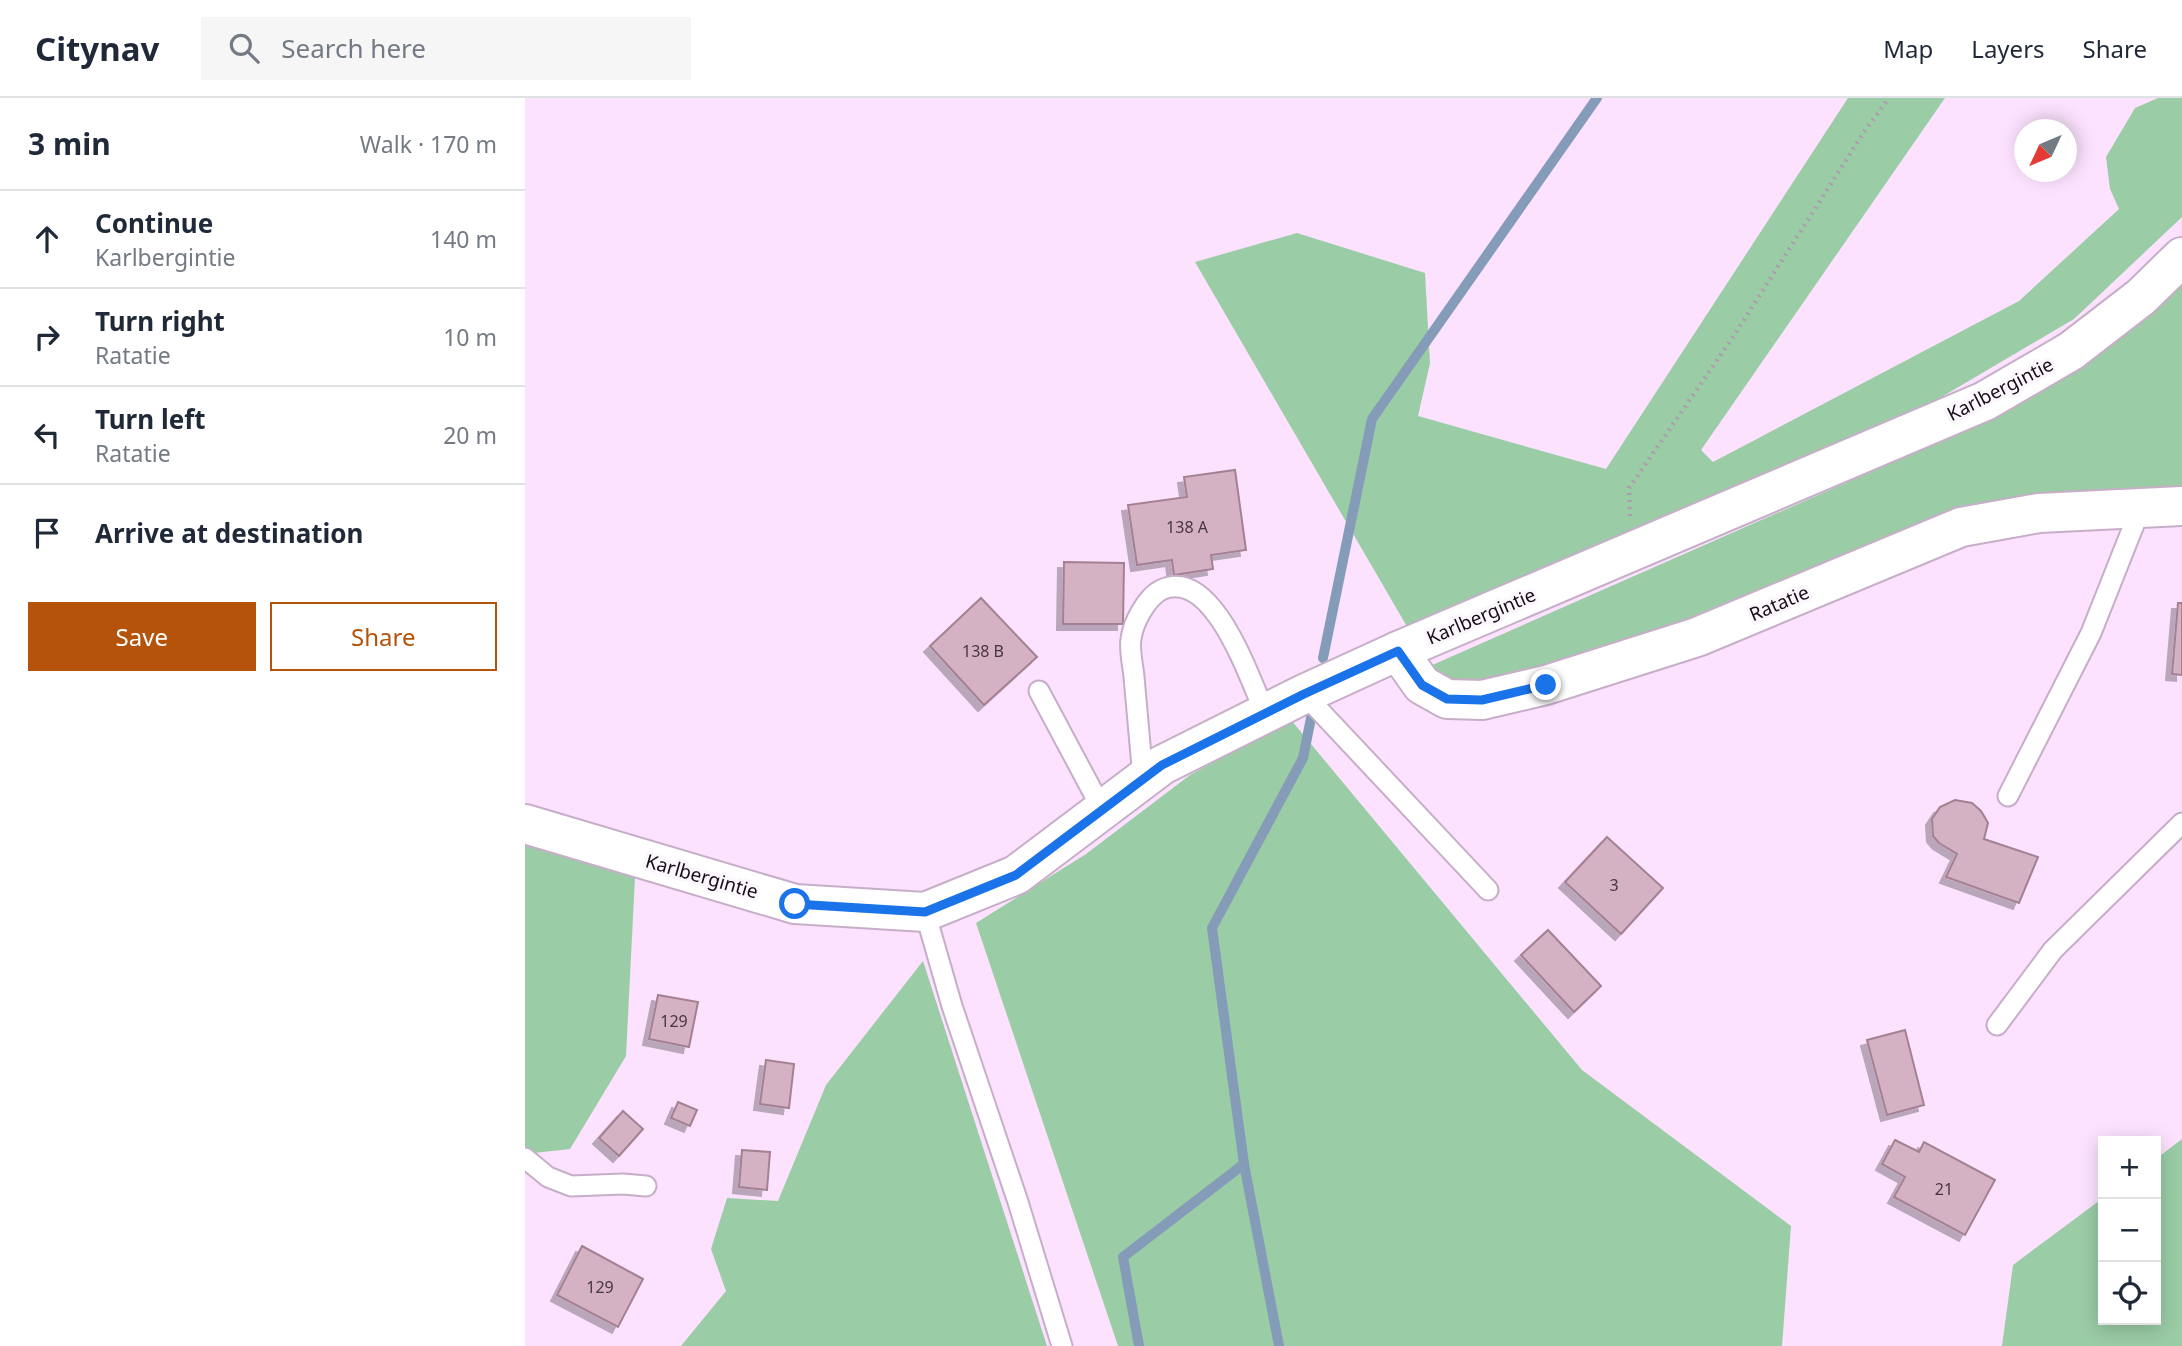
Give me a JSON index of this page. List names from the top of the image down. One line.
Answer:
{"streets":{"street":["Karlbergintie","Ratatie"]},"crossings":[["Karlbergintie","Ratatie"]],"house_numbers":["138 A","138 B","3","129","21","129"],"north":"bottom left","page":{"header":"Citynav","search":"Search here","nav":["Map","Layers","Share"],"heading":["3 min","Walk · 170 m"],"list":[["Continue","Karlbergintie","140 m"],["Turn right","Ratatie","10 m"],["Turn left","Ratatie","20 m"],"Arrive at destination"],"buttons":["Save","Share"],"map_buttons":["+","−"]}}
